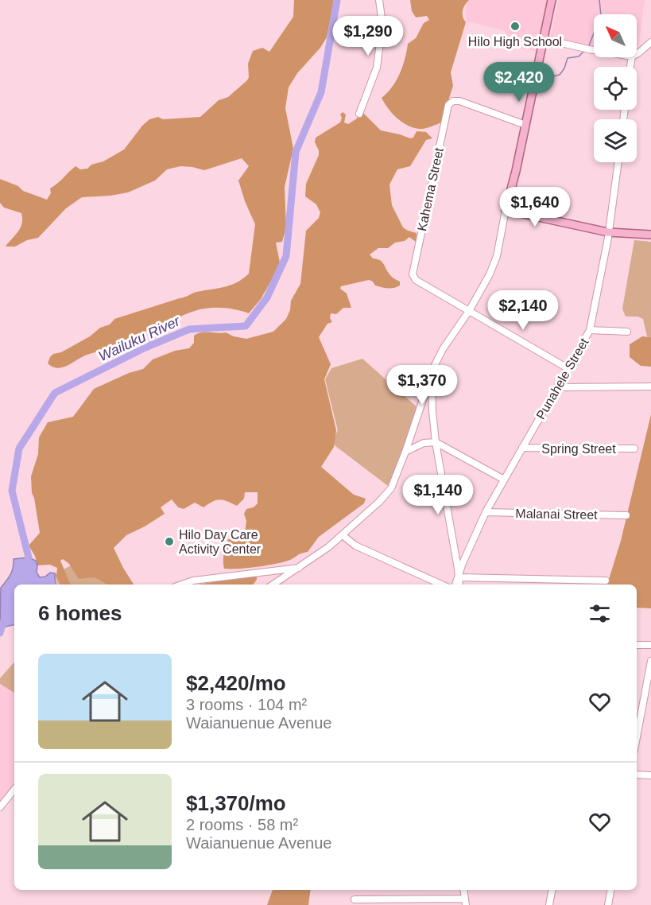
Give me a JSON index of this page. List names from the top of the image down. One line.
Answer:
{"streets":{"street":["Kahema Street","Punahele Street","Spring Street","Malanai Street"]},"crossings":[["Punahele Street","Spring Street"],["Punahele Street","Malanai Street"]],"water":["Wailuku River"],"places":["Hilo High School","Hilo Day Care Activity Center"],"north":"top left","page":{"price":["$1,290","$2,420","$1,640","$2,140","$1,370","$1,140"],"heading":"6 homes","list":[{"name":"$2,420/mo","note":"3 rooms · 104 m² · Waianuenue Avenue"},{"name":"$1,370/mo","note":"2 rooms · 58 m² · Waianuenue Avenue"}]}}
